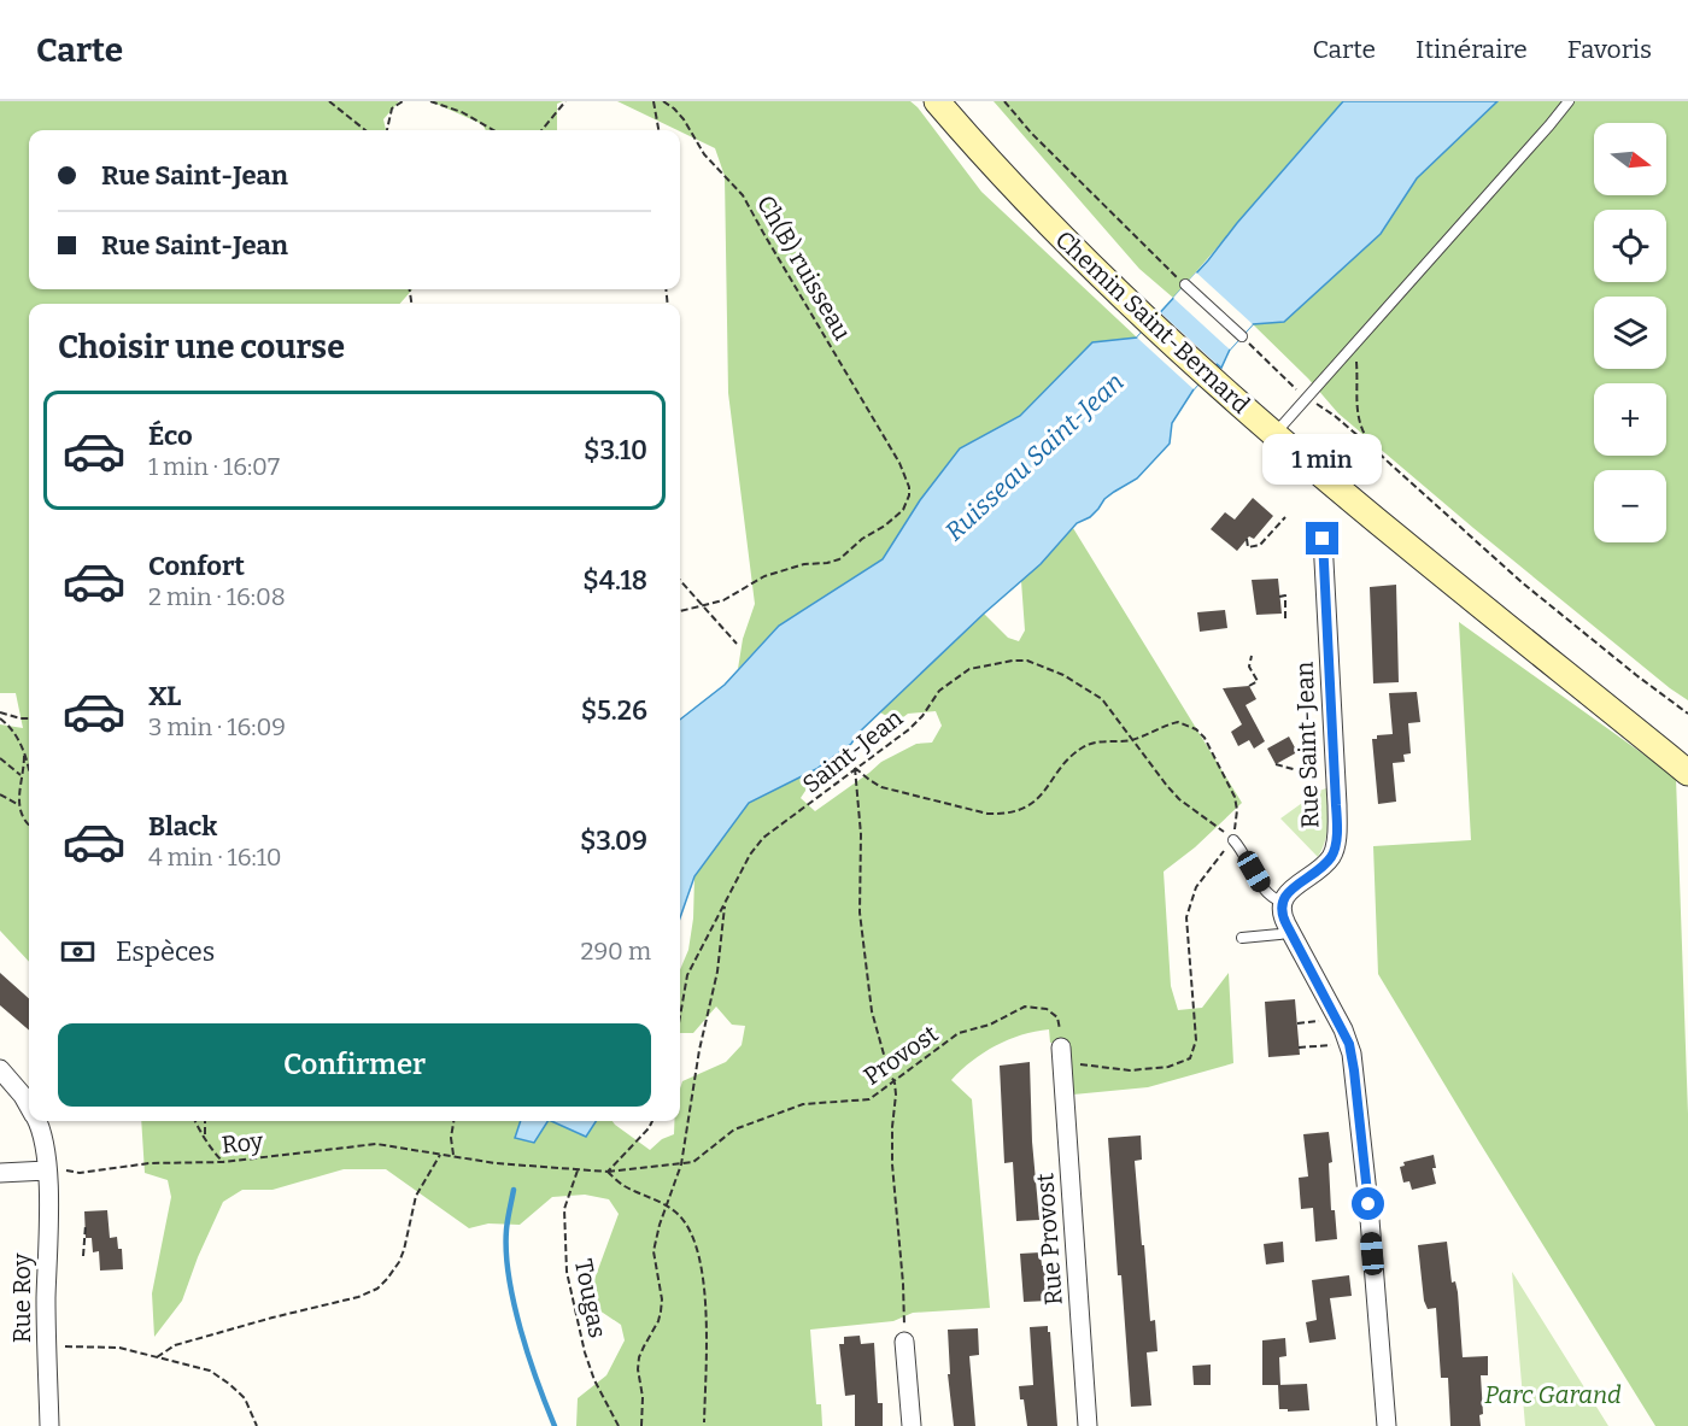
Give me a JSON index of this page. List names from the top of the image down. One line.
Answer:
{"streets":{"street":["Chemin Saint-Bernard","Rue Saint-Jean","Rue Provost","Rue Roy"],"path":["Ch(B) ruisseau","Saint-Jean","Provost","Roy","Tougas"]},"crossings":[["Provost","Rue Provost"],["Roy","Rue Roy"]],"water":["Ruisseau Saint-Jean"],"parks":["Parc Garand"],"north":"right","page":{"header":"Carte","nav":["Carte","Itinéraire","Favoris"],"map_buttons":["+","−"],"banner":["Rue Saint-Jean","Rue Saint-Jean"],"heading":"Choisir une course","list":[{"name":"Éco","note":"1 min · 16:07","value":"$3.10"},{"name":"Confort","note":"2 min · 16:08","value":"$4.18"},{"name":"XL","note":"3 min · 16:09","value":"$5.26"},{"name":"Black","note":"4 min · 16:10","value":"$3.09"}],"bubble":"1 min","pay":["Espèces","290 m"],"buttons":"Confirmer"}}
